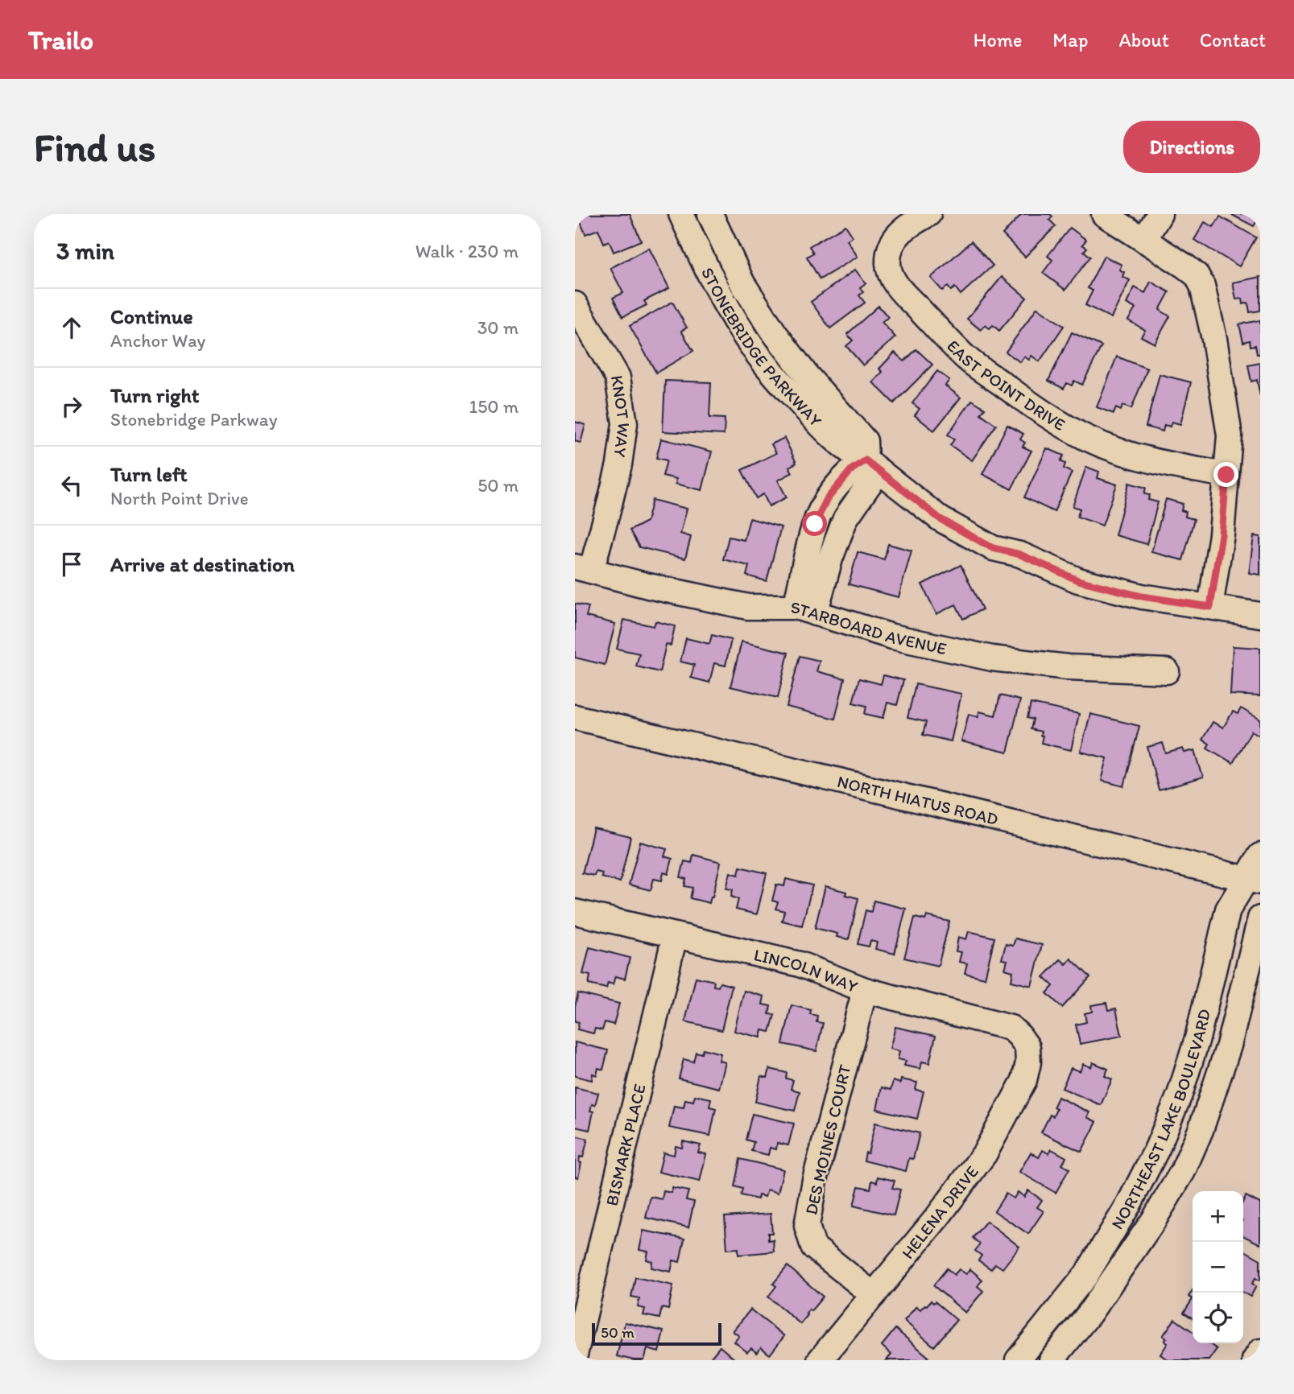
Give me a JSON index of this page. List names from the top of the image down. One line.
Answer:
{"streets":{"street":["STONEBRIDGE PARKWAY","EAST POINT DRIVE","KNOT WAY","STARBOARD AVENUE","NORTH HIATUS ROAD","LINCOLN WAY","NORTHEAST LAKE BOULEVARD","DES MOINES COURT","BISMARK PLACE","HELENA DRIVE"]},"crossings":[["KNOT WAY","STARBOARD AVENUE"],["NORTH HIATUS ROAD","NORTHEAST LAKE BOULEVARD"],["LINCOLN WAY","DES MOINES COURT"],["LINCOLN WAY","BISMARK PLACE"],["LINCOLN WAY","HELENA DRIVE"],["DES MOINES COURT","HELENA DRIVE"]],"scale_bar":"50 m","page":{"header":"Trailo","nav":["Home","Map","About","Contact"],"buttons":"Directions","title":"Find us","heading":["3 min","Walk · 230 m"],"list":[["Continue","Anchor Way","30 m"],["Turn right","Stonebridge Parkway","150 m"],["Turn left","North Point Drive","50 m"],"Arrive at destination"],"map_buttons":["+","−"],"scale":"50 m"}}
